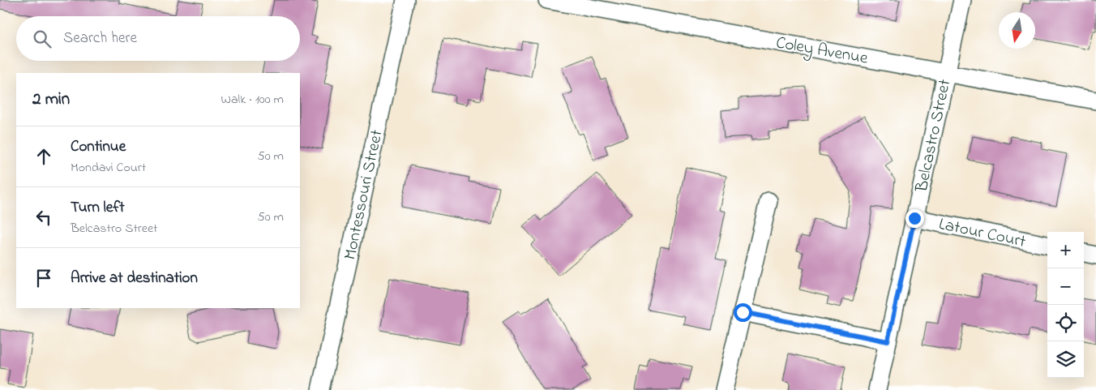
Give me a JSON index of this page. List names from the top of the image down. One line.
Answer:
{"streets":{"street":["Coley Avenue","Belcastro Street","Montessouri Street","Latour Court"]},"crossings":[["Coley Avenue","Belcastro Street"],["Belcastro Street","Latour Court"]],"north":"bottom","page":{"search":"Search here","heading":["2 min","Walk · 100 m"],"list":[["Continue","Mondavi Court","50 m"],["Turn left","Belcastro Street","50 m"],"Arrive at destination"],"map_buttons":["+","−"]}}
